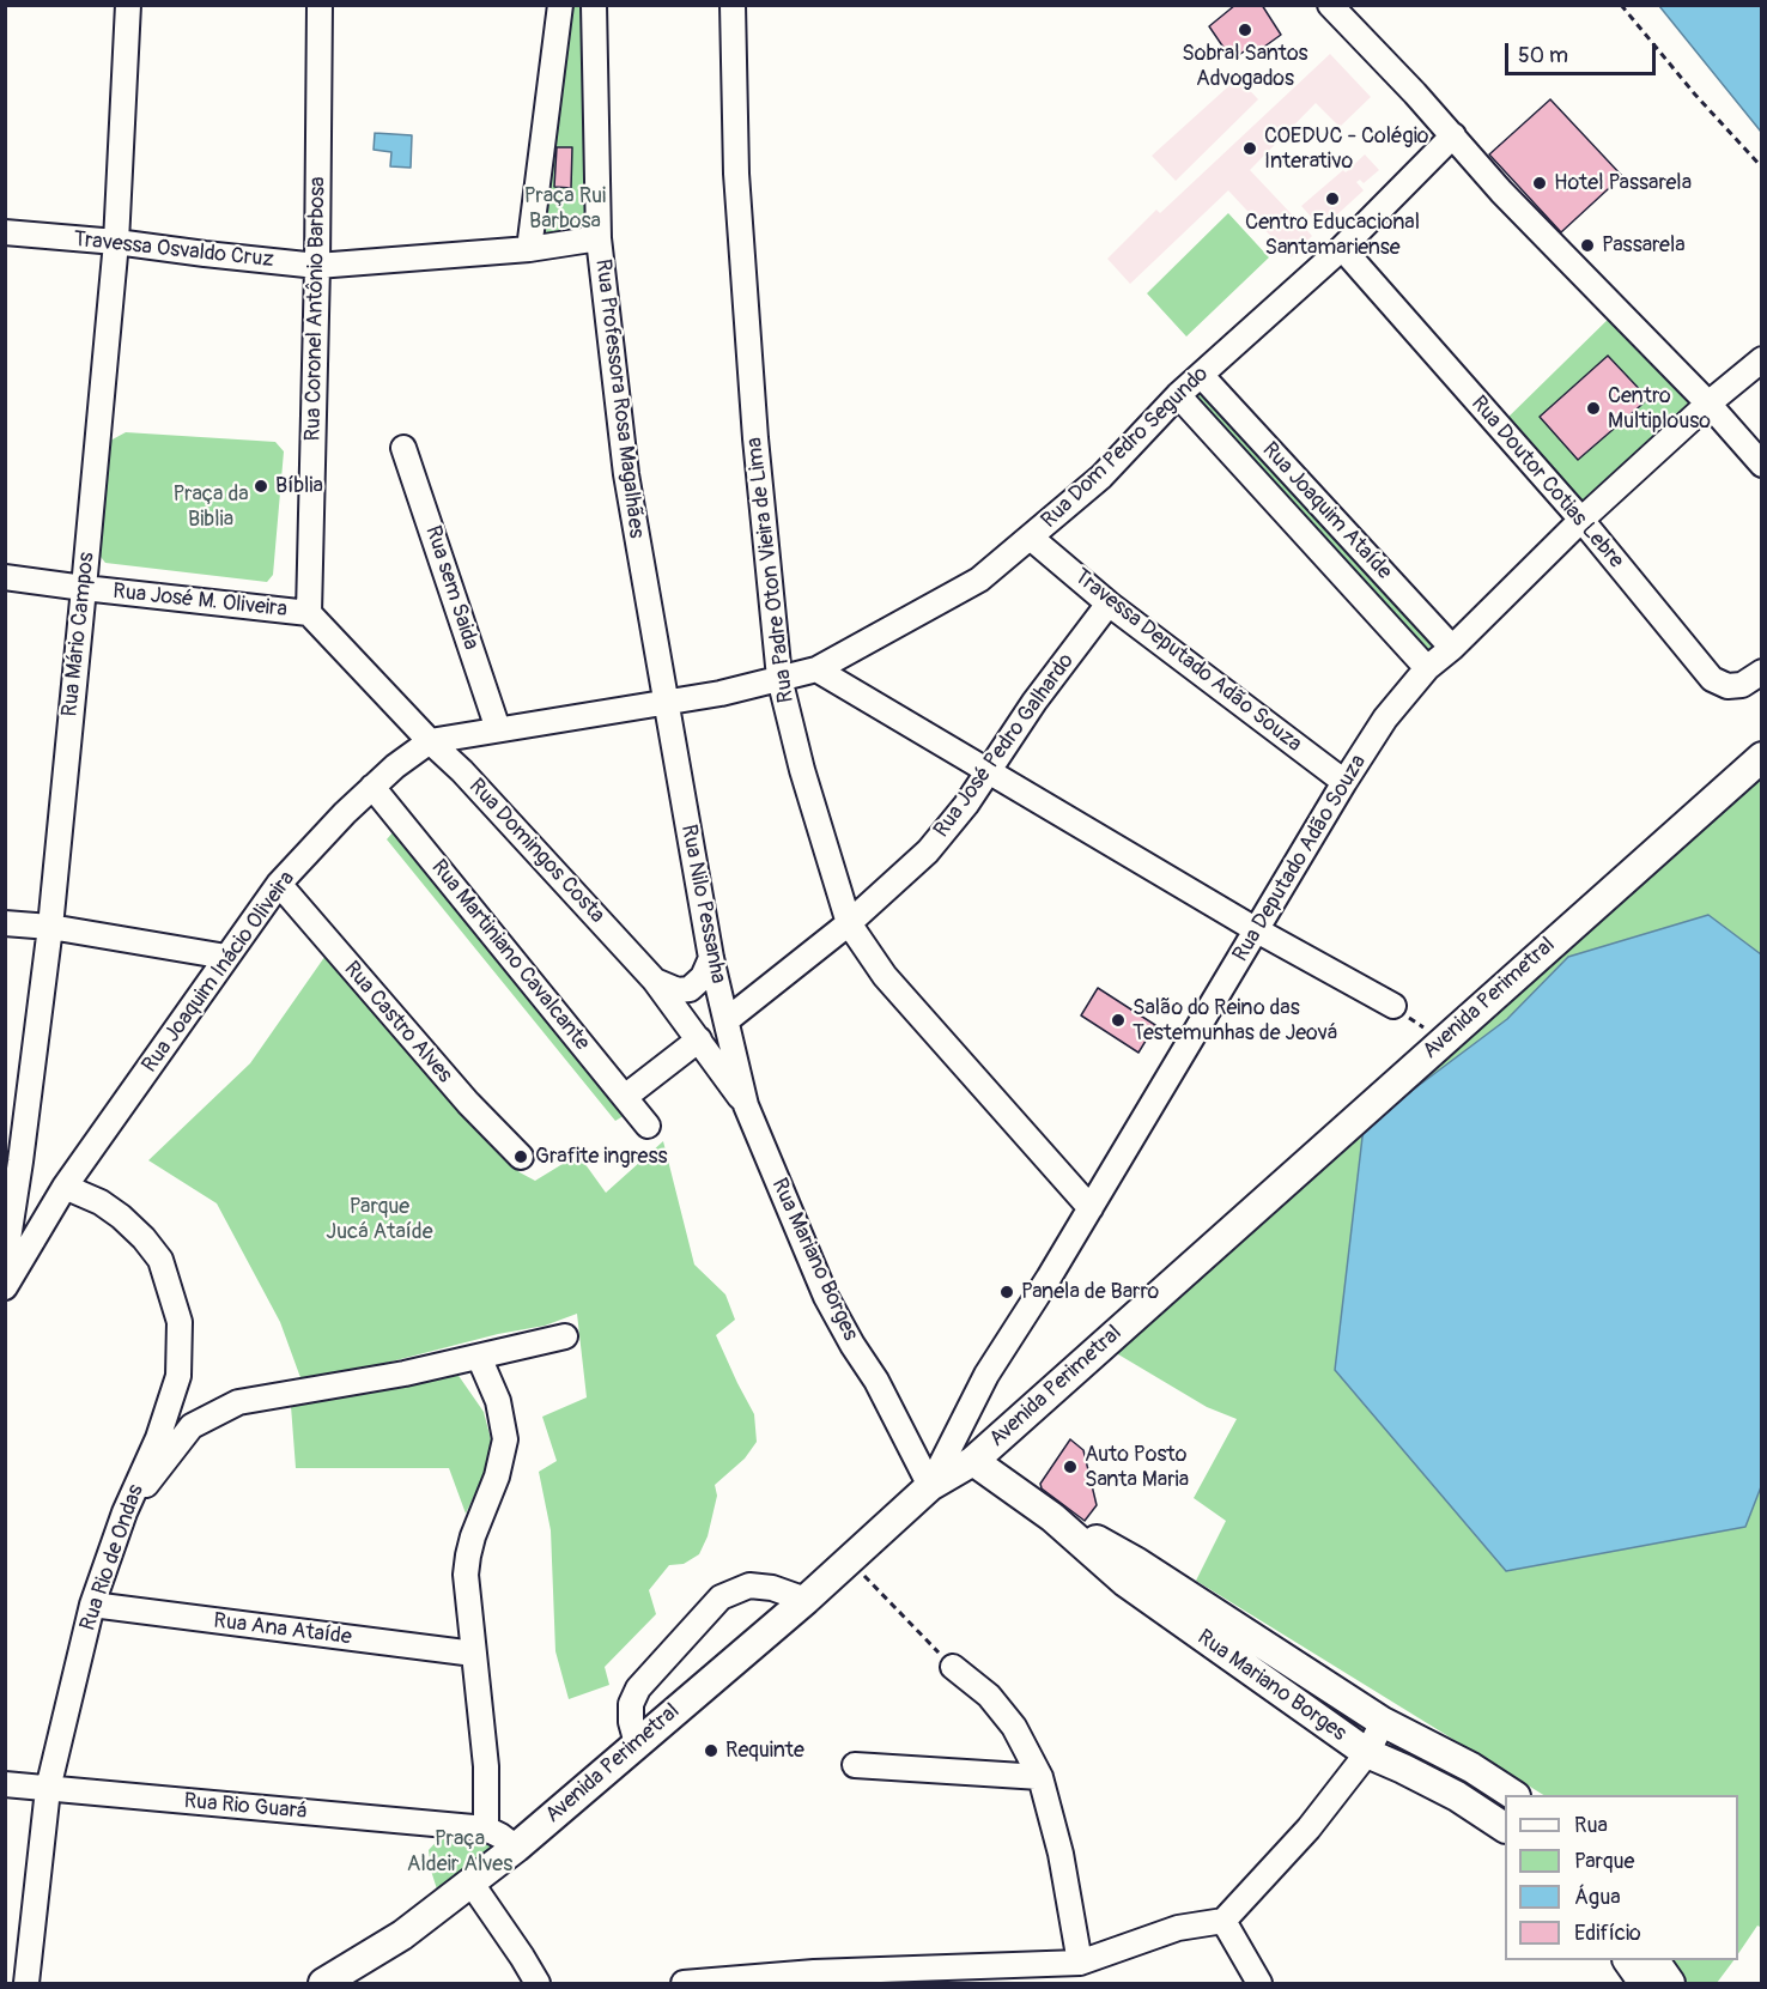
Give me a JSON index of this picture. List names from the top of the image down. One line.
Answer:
{"streets":{"main road":["Avenida Perimetral","Rua Mariano Borges"],"street":["Travessa Osvaldo Cruz","Rua Coronel Antônio Barbosa","Rua Professora Rosa Magalhães","Rua Dom Pedro Segundo","Rua Doutor Cotias Lebre","Rua Joaquim Ataíde","Rua Padre Oton Vieira de Lima","Rua sem Saida","Rua José M. Oliveira","Rua Mário Campos","Travessa Deputado Adão Souza","Rua José Pedro Galhardo","Rua Domingos Costa","Rua Deputado Adão Souza","Rua Nilo Pessanha","Rua Martiniano Cavalcante","Rua Joaquim Inácio Oliveira","Rua Castro Alves","Rua Rio de Ondas","Rua Ana Ataíde","Rua Rio Guará"]},"crossings":[["Travessa Osvaldo Cruz","Rua Coronel Antônio Barbosa"],["Travessa Osvaldo Cruz","Rua Professora Rosa Magalhães"],["Travessa Osvaldo Cruz","Rua Mário Campos"],["Rua Coronel Antônio Barbosa","Rua José M. Oliveira"],["Rua Coronel Antônio Barbosa","Rua Domingos Costa"],["Rua Professora Rosa Magalhães","Rua Dom Pedro Segundo"],["Rua Professora Rosa Magalhães","Rua Nilo Pessanha"],["Rua Professora Rosa Magalhães","Rua Joaquim Inácio Oliveira"],["Rua Dom Pedro Segundo","Rua Doutor Cotias Lebre"],["Rua Dom Pedro Segundo","Rua Joaquim Ataíde"],["Rua Dom Pedro Segundo","Rua Padre Oton Vieira de Lima"],["Rua Dom Pedro Segundo","Travessa Deputado Adão Souza"],["Rua Dom Pedro Segundo","Rua Nilo Pessanha"],["Rua Dom Pedro Segundo","Rua Joaquim Inácio Oliveira"],["Rua Doutor Cotias Lebre","Rua Deputado Adão Souza"],["Rua Joaquim Ataíde","Rua Deputado Adão Souza"],["Rua Padre Oton Vieira de Lima","Rua José Pedro Galhardo"],["Rua Padre Oton Vieira de Lima","Rua Deputado Adão Souza"],["Rua sem Saida","Rua Joaquim Inácio Oliveira"],["Rua José M. Oliveira","Rua Mário Campos"],["Rua José M. Oliveira","Rua Domingos Costa"],["Travessa Deputado Adão Souza","Rua José Pedro Galhardo"],["Travessa Deputado Adão Souza","Rua Deputado Adão Souza"],["Rua José Pedro Galhardo","Rua Nilo Pessanha"],["Rua Domingos Costa","Rua Nilo Pessanha"],["Rua Domingos Costa","Rua Joaquim Inácio Oliveira"],["Rua Domingos Costa","Rua Mariano Borges"],["Rua Deputado Adão Souza","Avenida Perimetral"],["Rua Deputado Adão Souza","Rua Mariano Borges"],["Rua Nilo Pessanha","Rua Joaquim Inácio Oliveira"],["Rua Nilo Pessanha","Rua Mariano Borges"],["Rua Martiniano Cavalcante","Rua Joaquim Inácio Oliveira"],["Rua Joaquim Inácio Oliveira","Rua Castro Alves"],["Rua Joaquim Inácio Oliveira","Rua Rio de Ondas"],["Avenida Perimetral","Rua Mariano Borges"],["Rua Rio de Ondas","Rua Ana Ataíde"],["Rua Rio de Ondas","Rua Rio Guará"]],"parks":["Praça Rui Barbosa","Praça da Biblia","Parque Jucá Ataíde","Praça Aldeir Alves"],"places":["Sobral Santos Advogados","COEDUC - Colégio Interativo","Hotel Passarela","Centro Educacional Santamariense","Passarela","Centro Multiplouso","Bíblia","Salão do Reino das Testemunhas de Jeová","Grafite ingress","Panela de Barro","Auto Posto Santa Maria","Requinte"],"legend":["Rua","Parque","Água","Edifício"],"scale_bar":"50 m"}
